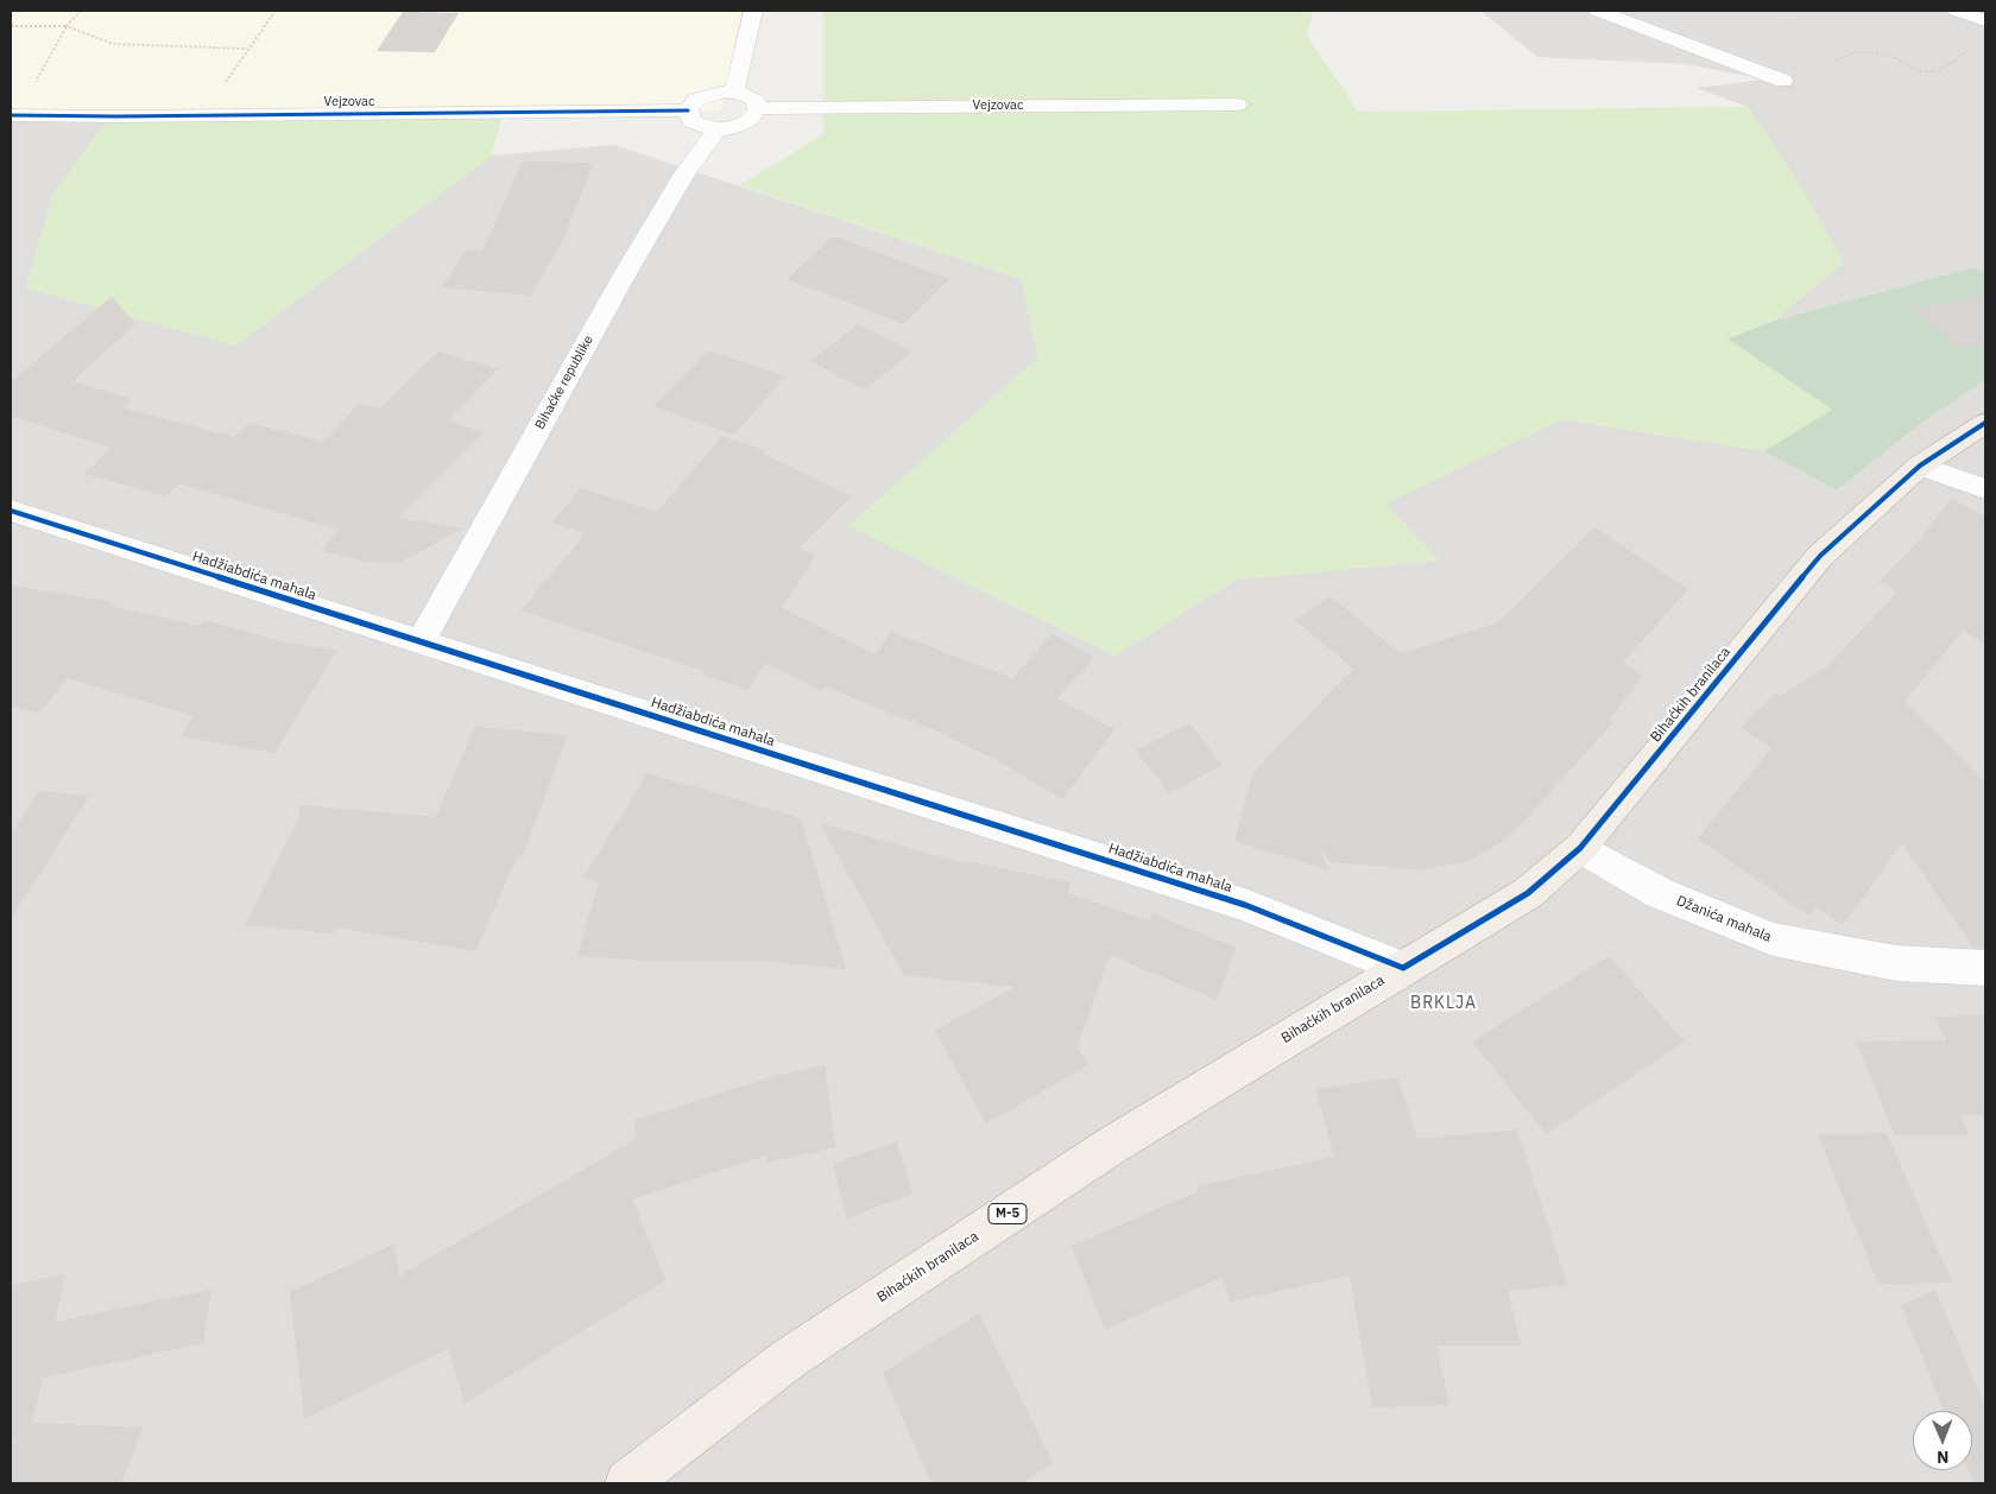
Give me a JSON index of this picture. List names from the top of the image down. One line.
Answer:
{"streets":{"main road":["Bihaćkih branilaca","M-5"],"street":["Vejzovac","Bihaćke republike","Hadžiabdića mahala","Džanića mahala"]},"crossings":[["Bihaćke republike","Hadžiabdića mahala"],["Hadžiabdića mahala","Bihaćkih branilaca"],["Bihaćkih branilaca","Džanića mahala"]],"districts":["BRKLJA"],"north":"bottom"}
